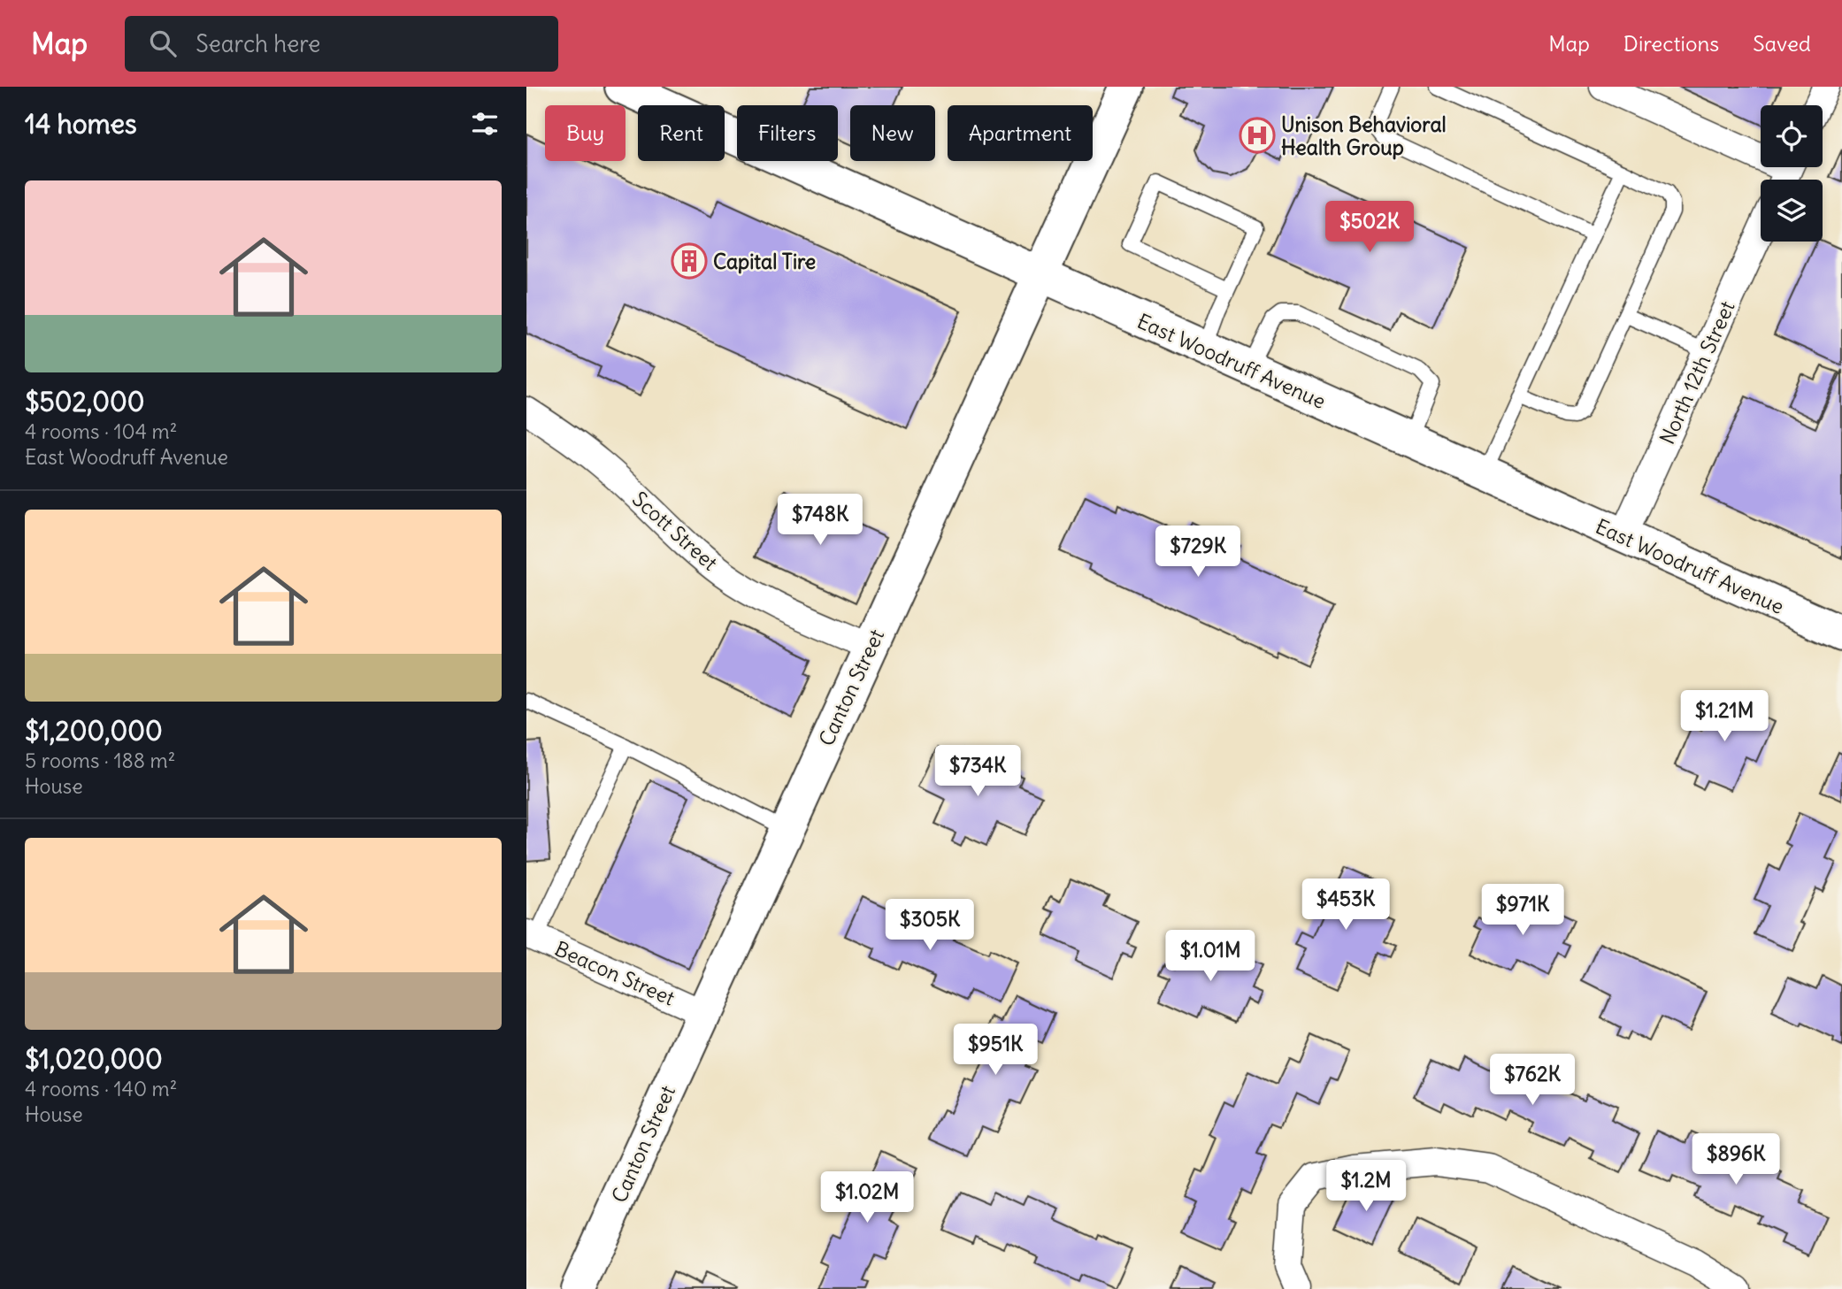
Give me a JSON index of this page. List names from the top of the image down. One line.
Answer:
{"streets":{"street":["East Woodruff Avenue","North 12th Street","Scott Street","Canton Street","Beacon Street"]},"crossings":[["East Woodruff Avenue","North 12th Street"],["East Woodruff Avenue","Canton Street"],["Scott Street","Canton Street"],["Canton Street","Beacon Street"]],"places":{"hospital":["Unison Behavioral Health Group"],"building":["Capital Tire"]},"page":{"header":"Map","search":"Search here","nav":["Map","Directions","Saved"],"heading":"14 homes","chip":["Buy","Rent","Filters","New","Apartment"],"list":[{"name":"$502,000","note":"4 rooms · 104 m² · East Woodruff Avenue"},{"name":"$1,200,000","note":"5 rooms · 188 m² · House"},{"name":"$1,020,000","note":"4 rooms · 140 m² · House"}],"price":["$502K","$748K","$729K","$1.21M","$734K","$453K","$971K","$305K","$1.01M","$951K","$762K","$896K","$1.2M","$1.02M"]}}
